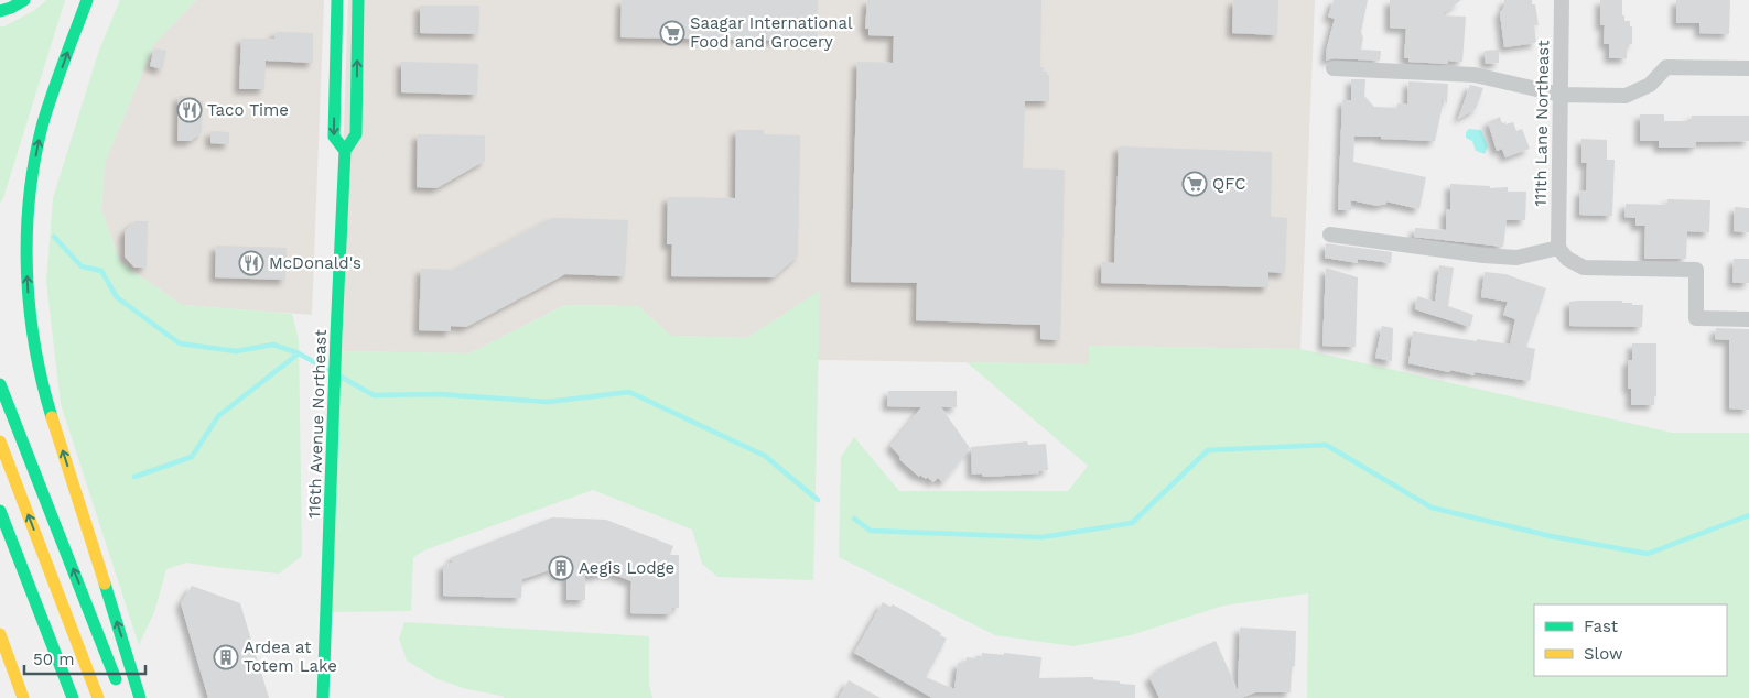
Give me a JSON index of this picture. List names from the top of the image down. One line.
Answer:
{"streets":{"main road":["116th Avenue Northeast"],"street":["111th Lane Northeast"]},"places":{"supermarket":["Saagar International Food and Grocery","QFC"],"restaurant":["Taco Time","McDonald's"],"building":["Aegis Lodge","Ardea at Totem Lake"]},"legend":["Fast","Slow"],"scale_bar":"50 m"}
